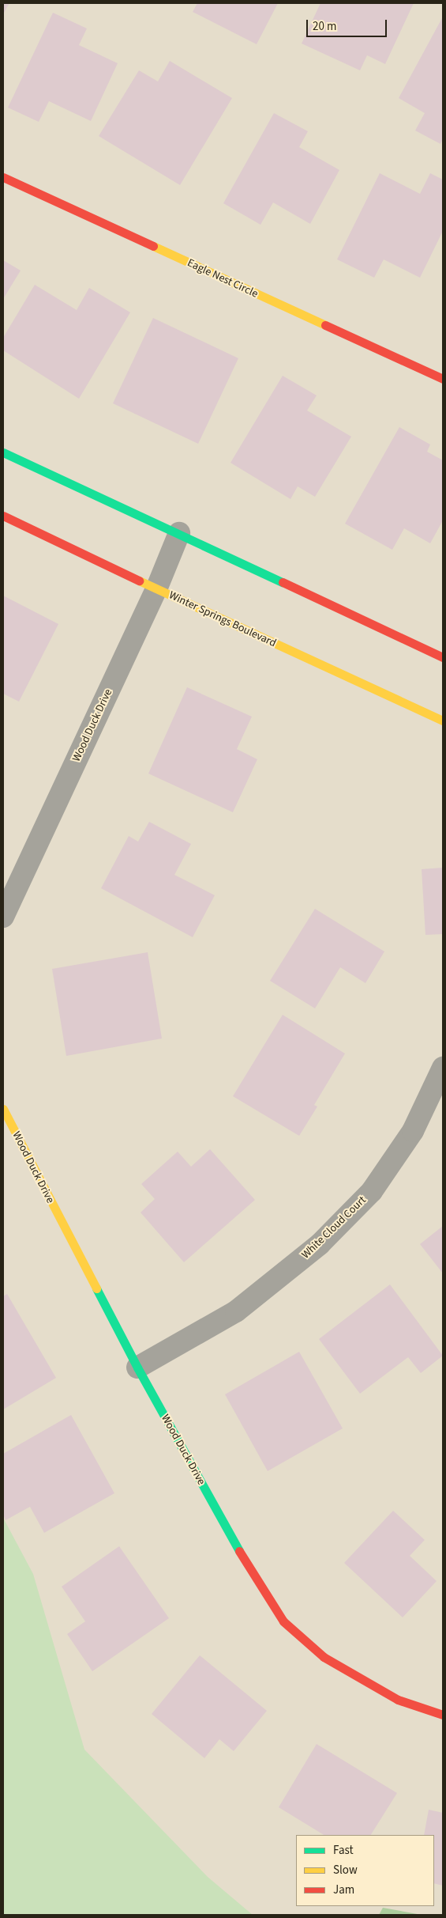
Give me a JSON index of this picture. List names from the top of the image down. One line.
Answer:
{"streets":{"street":["Eagle Nest Circle","Winter Springs Boulevard","Wood Duck Drive","White Cloud Court"]},"crossings":[["Winter Springs Boulevard","Wood Duck Drive"],["Wood Duck Drive","White Cloud Court"]],"legend":["Fast","Slow","Jam"],"scale_bar":"20 m"}
